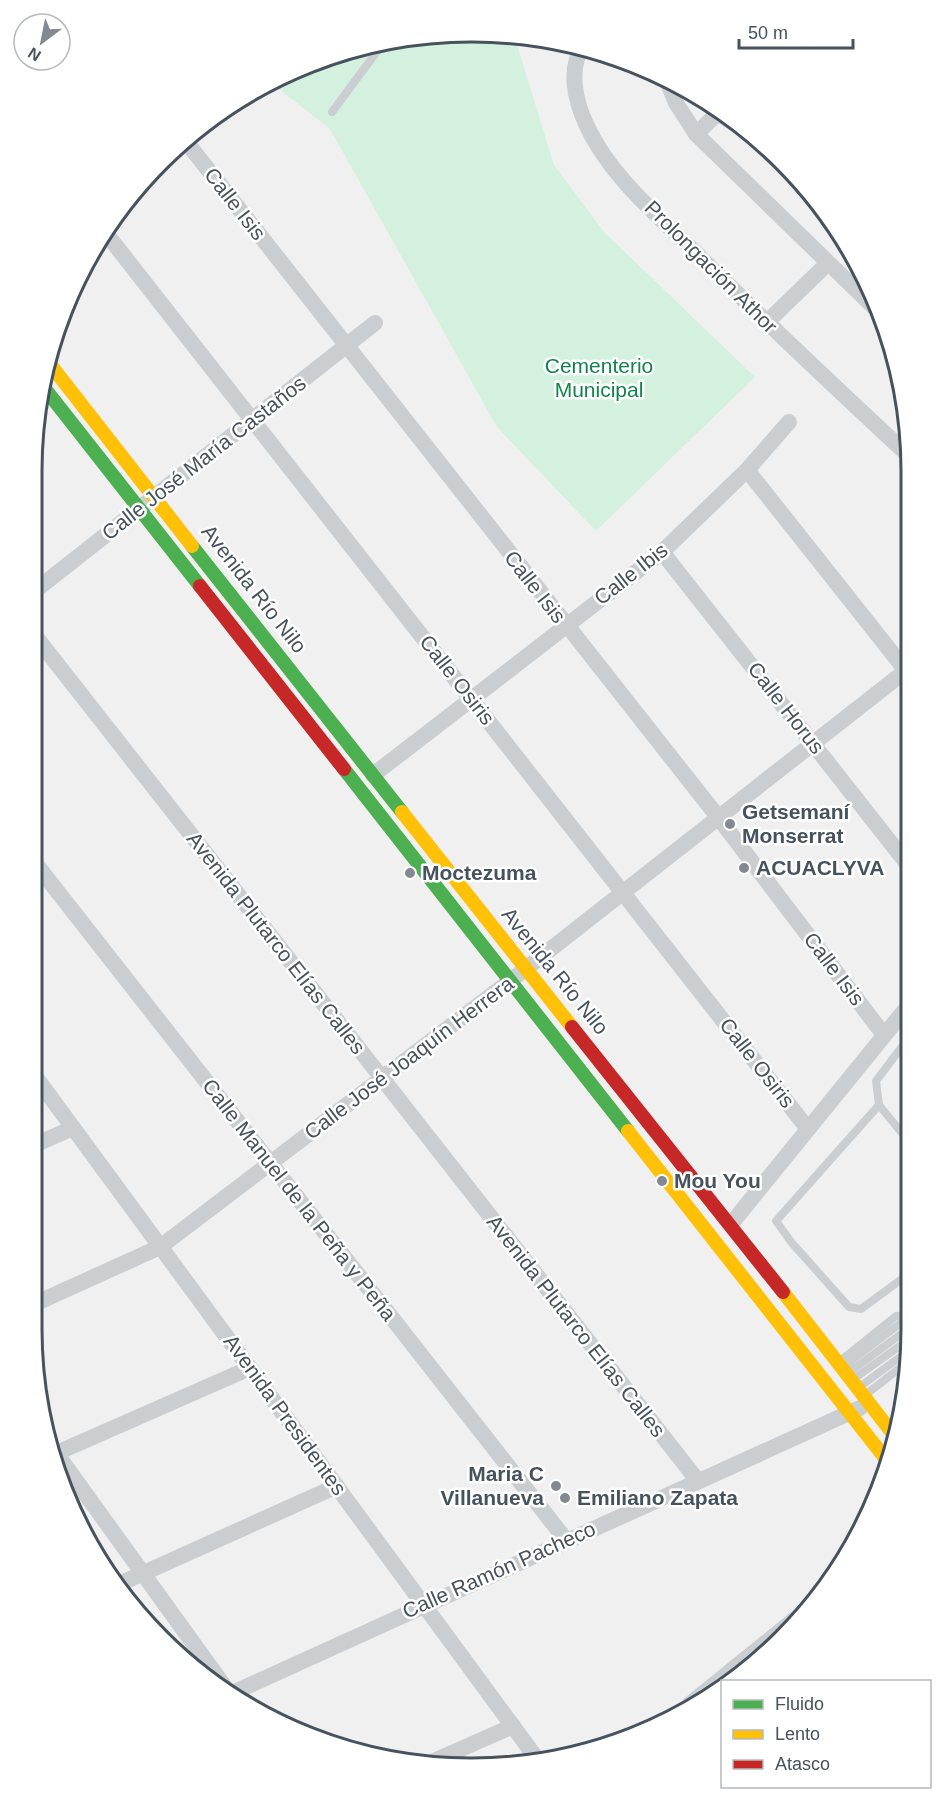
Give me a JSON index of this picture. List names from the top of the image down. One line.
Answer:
{"streets":{"main road":["Avenida Río Nilo"],"street":["Calle Isis","Prolongación Athor","Calle José María Castaños","Calle Ibis","Calle Osiris","Calle Horus","Avenida Plutarco Elías Calles","Calle José Joaquín Herrera","Calle Manuel de la Peña y Peña","Avenida Presidentes","Calle Ramón Pacheco"]},"crossings":[["Calle Isis","Calle José María Castaños"],["Calle Isis","Calle Ibis"],["Calle Isis","Calle José Joaquín Herrera"],["Calle José María Castaños","Avenida Río Nilo"],["Calle José María Castaños","Calle Osiris"],["Calle Ibis","Avenida Río Nilo"],["Calle Ibis","Calle Osiris"],["Calle Ibis","Calle Horus"],["Avenida Río Nilo","Calle José Joaquín Herrera"],["Avenida Río Nilo","Calle Ramón Pacheco"],["Calle Osiris","Calle José Joaquín Herrera"],["Calle Horus","Calle José Joaquín Herrera"],["Avenida Plutarco Elías Calles","Calle José Joaquín Herrera"],["Avenida Plutarco Elías Calles","Calle Ramón Pacheco"],["Calle José Joaquín Herrera","Calle Manuel de la Peña y Peña"],["Calle José Joaquín Herrera","Avenida Presidentes"],["Calle Manuel de la Peña y Peña","Calle Ramón Pacheco"],["Avenida Presidentes","Calle Ramón Pacheco"]],"parks":["Cementerio Municipal"],"places":["Getsemaní Monserrat","ACUACLYVA","Moctezuma","Mou You","Maria C Villanueva","Emiliano Zapata"],"legend":["Fluido","Lento","Atasco"],"scale_bar":"50 m","north":"bottom left"}
